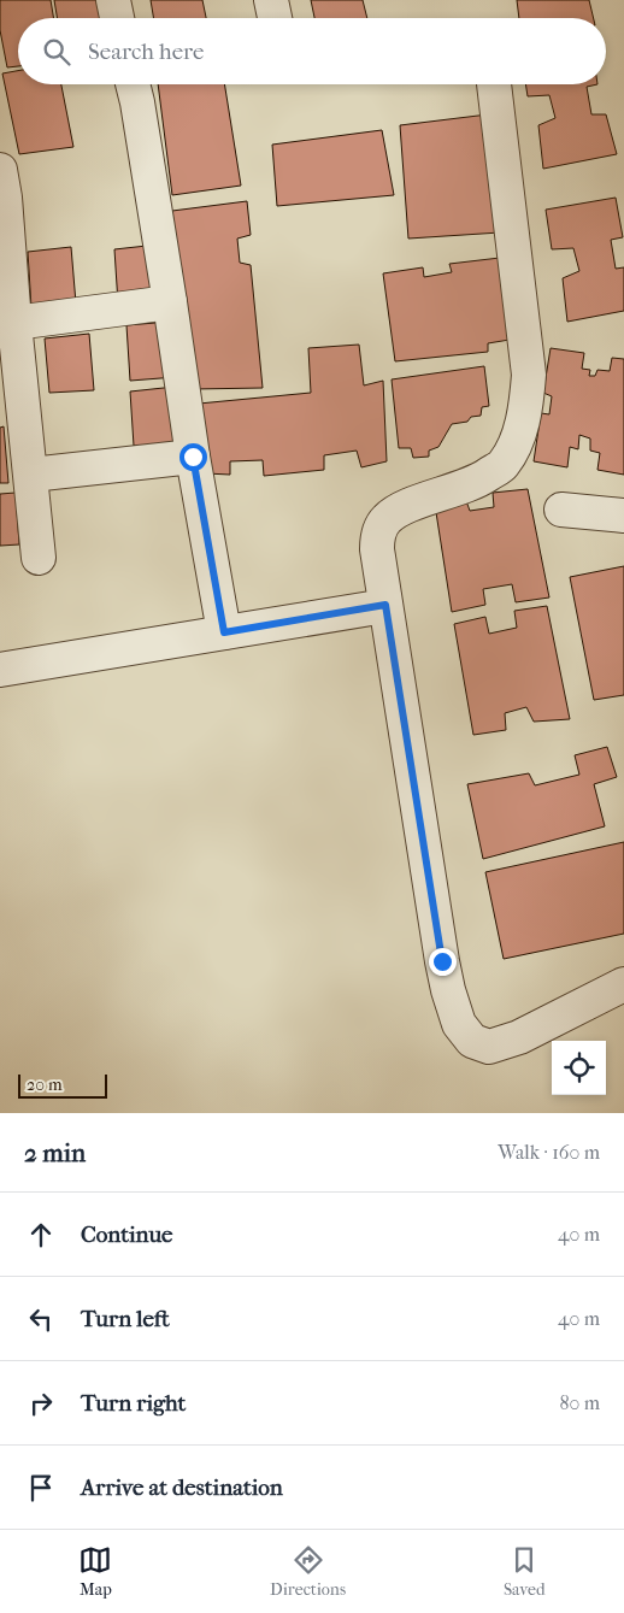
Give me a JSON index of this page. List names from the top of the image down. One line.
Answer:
{"scale_bar":"20 m","page":{"search":"Search here","scale":"20 m","heading":["2 min","Walk · 160 m"],"list":[["Continue","40 m"],["Turn left","40 m"],["Turn right","80 m"],"Arrive at destination"],"nav":["Map","Directions","Saved"]}}
